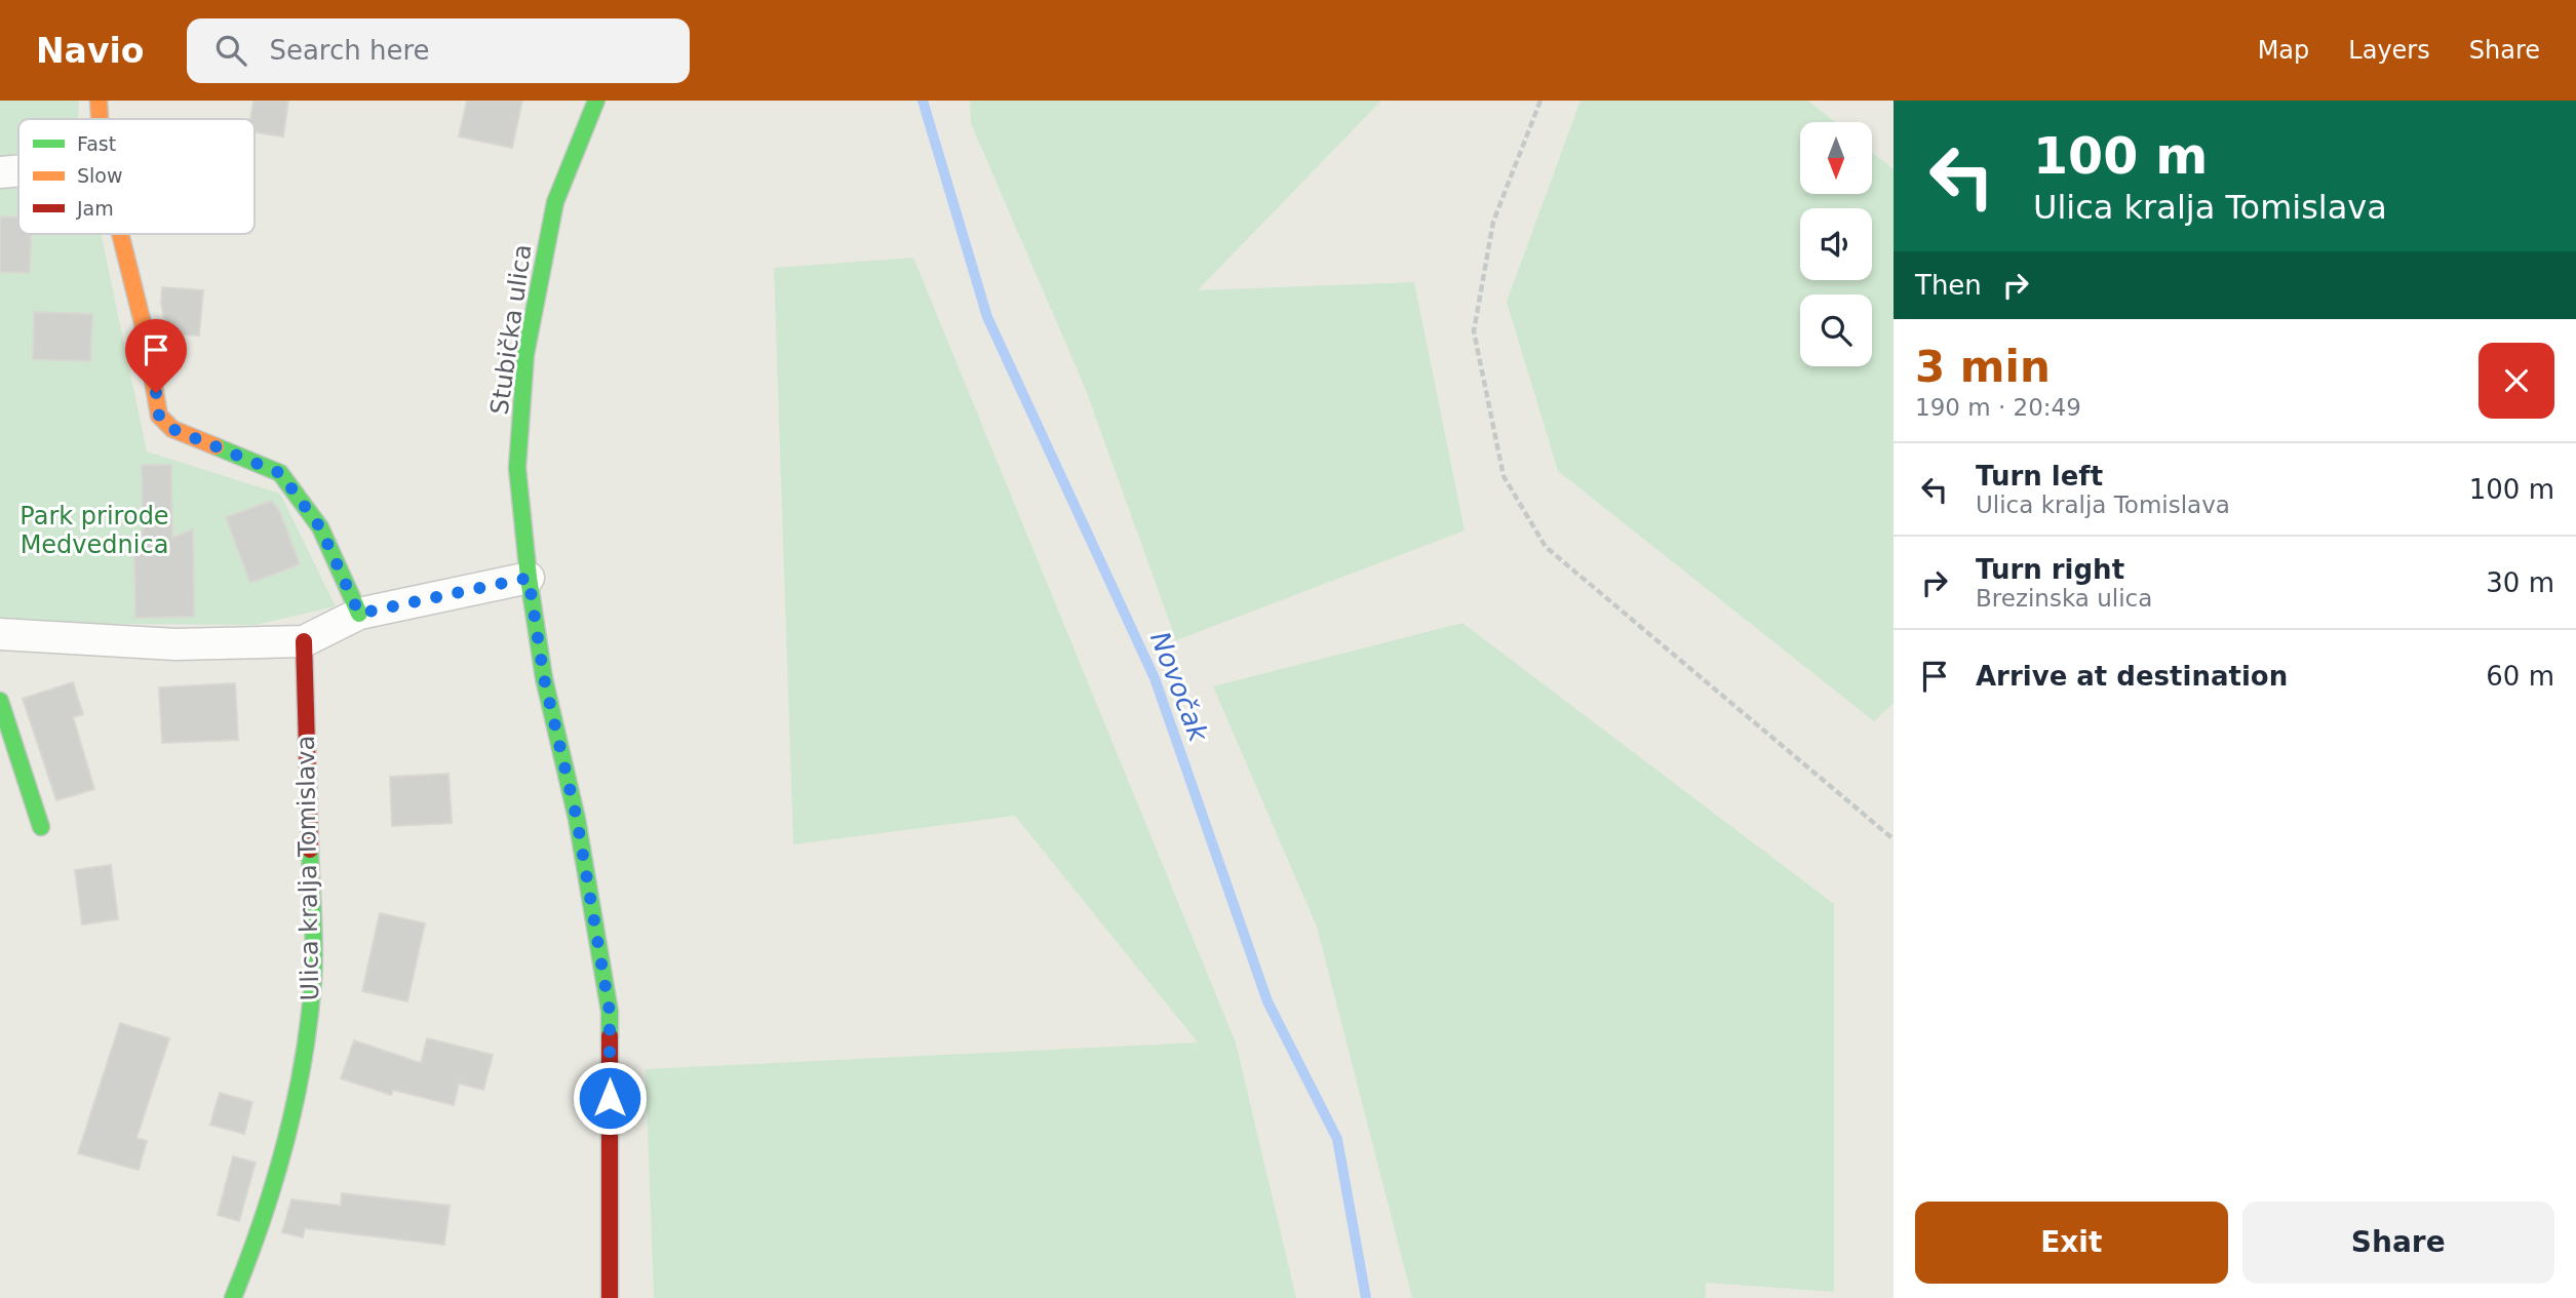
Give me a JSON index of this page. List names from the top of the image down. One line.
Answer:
{"streets":{"street":["Stubička ulica","Ulica kralja Tomislava"]},"water":["Novočak"],"parks":["Park prirode Medvednica"],"legend":["Fast","Slow","Jam"],"north":"bottom","page":{"header":"Navio","search":"Search here","nav":["Map","Layers","Share"],"turn":["100 m","Ulica kralja Tomislava"],"then":"Then","heading":["3 min","190 m · 20:49"],"list":[{"name":"Turn left","note":"Ulica kralja Tomislava","value":"100 m"},{"name":"Turn right","note":"Brezinska ulica","value":"30 m"},{"name":"Arrive at destination","value":"60 m"}],"buttons":["Exit","Share"]}}
